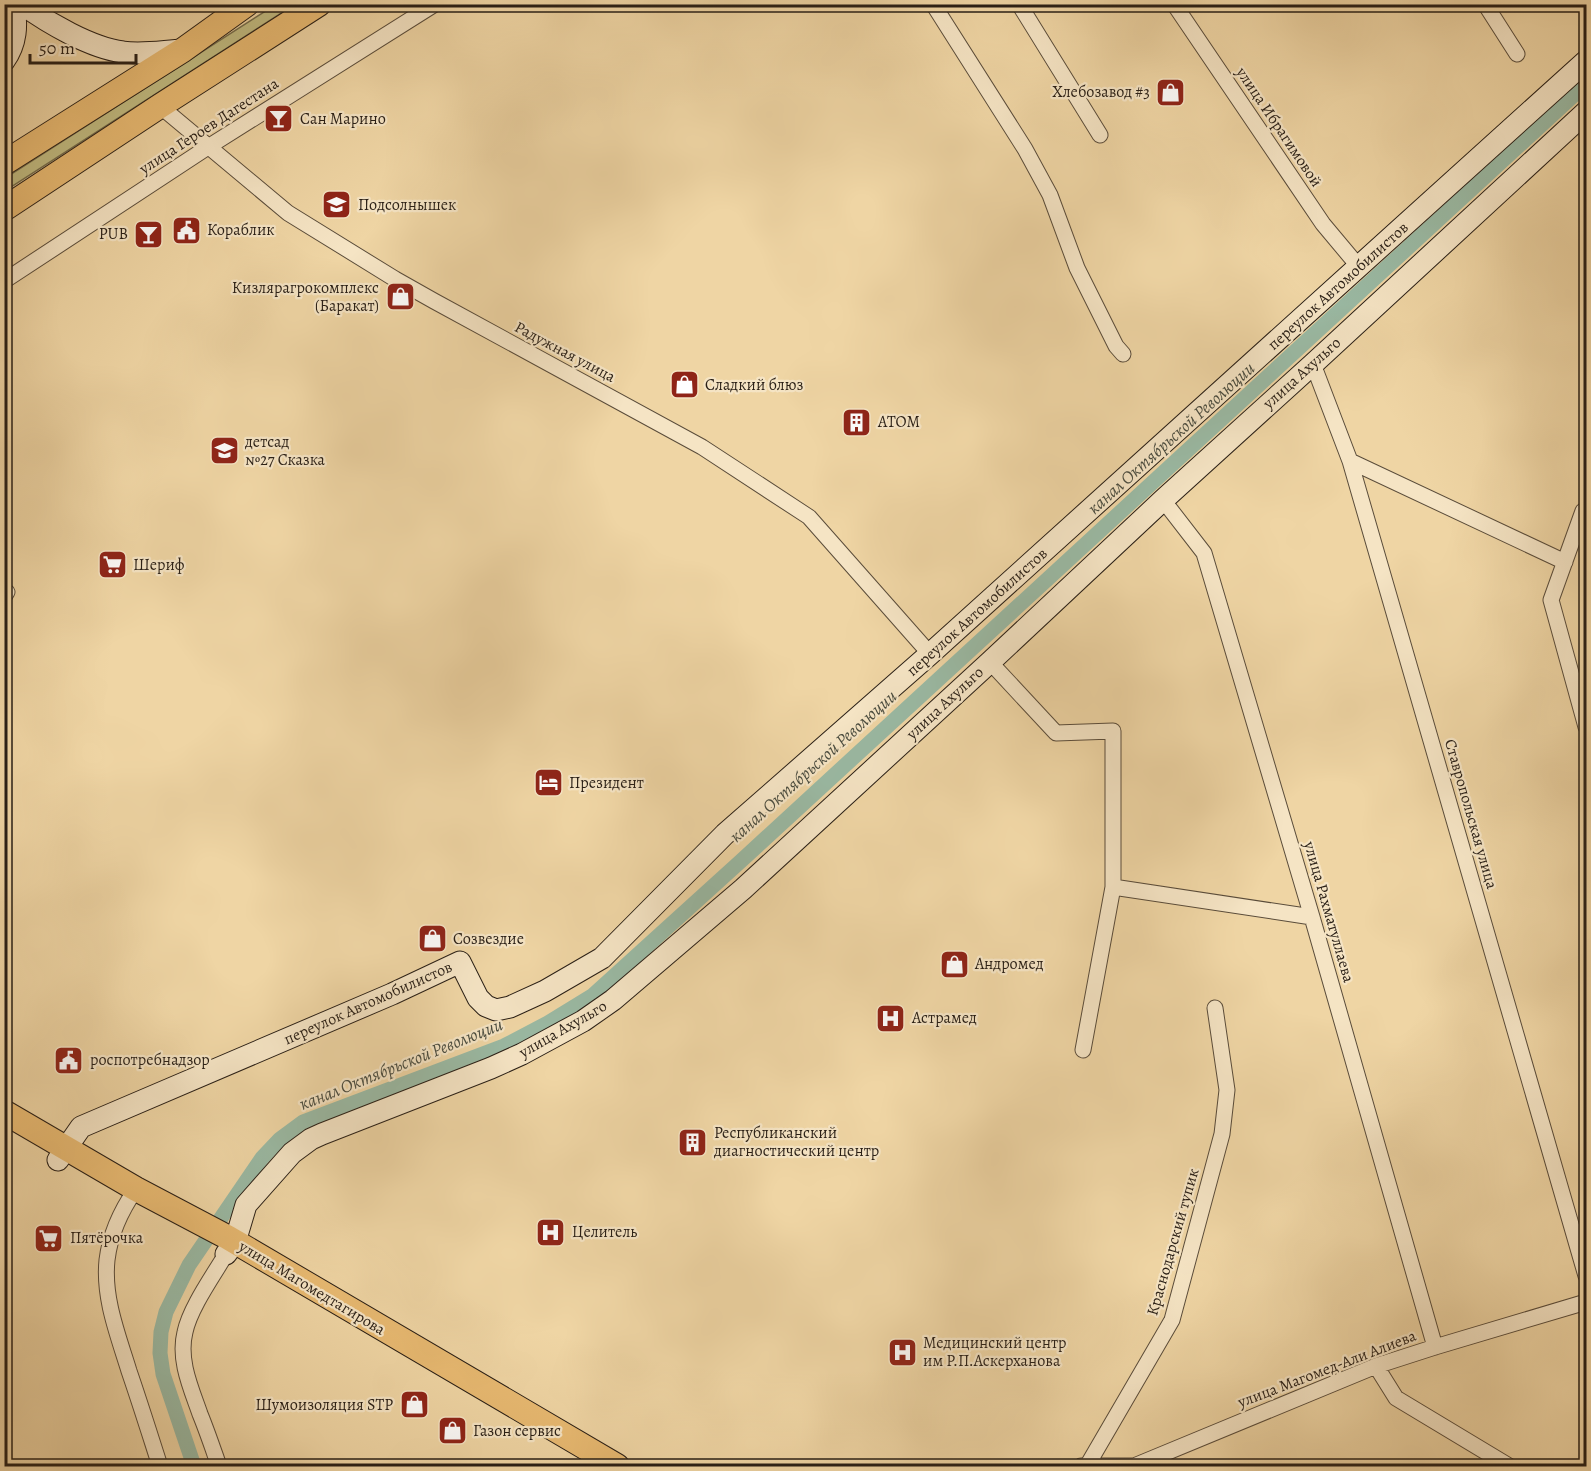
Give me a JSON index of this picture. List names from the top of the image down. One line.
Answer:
{"streets":{"main road":["переулок Автомобилистов","улица Ахульго","улица Магомедтагирова"],"street":["улица Героев Дагестана","улица Ибрагимовой","Радужная улица","Ставропольская улица","улица Рахматуллаева","Краснодарский тупик","улица Магомед-Али Алиева"]},"crossings":[["улица Героев Дагестана","Радужная улица"],["улица Ибрагимовой","переулок Автомобилистов"],["переулок Автомобилистов","Радужная улица"],["переулок Автомобилистов","улица Магомедтагирова"],["улица Ахульго","Ставропольская улица"],["улица Ахульго","улица Рахматуллаева"],["улица Ахульго","улица Магомедтагирова"],["улица Рахматуллаева","улица Магомед-Али Алиева"],["Краснодарский тупик","улица Магомед-Али Алиева"]],"water":["канал Октябрьской Революции"],"places":{"shop":["Хлебозавод #3","Кизлярагрокомплекс (Баракат)","Сладкий блюз","Созвездие","Андромед","Шумоизоляция STP","Газон сервис"],"bar":["Сан Марино","PUB"],"school or university":["Подсолнышек","детсад №27 Сказка"],"public building":["Кораблик","роспотребнадзор"],"building":["АТОМ","Республиканский диагностический центр"],"supermarket":["Шериф","Пятёрочка"],"hotel":["Президент"],"hospital":["Астрамед","Целитель","Медицинский центр им Р.П.Аскерханова"]},"scale_bar":"50 m"}
